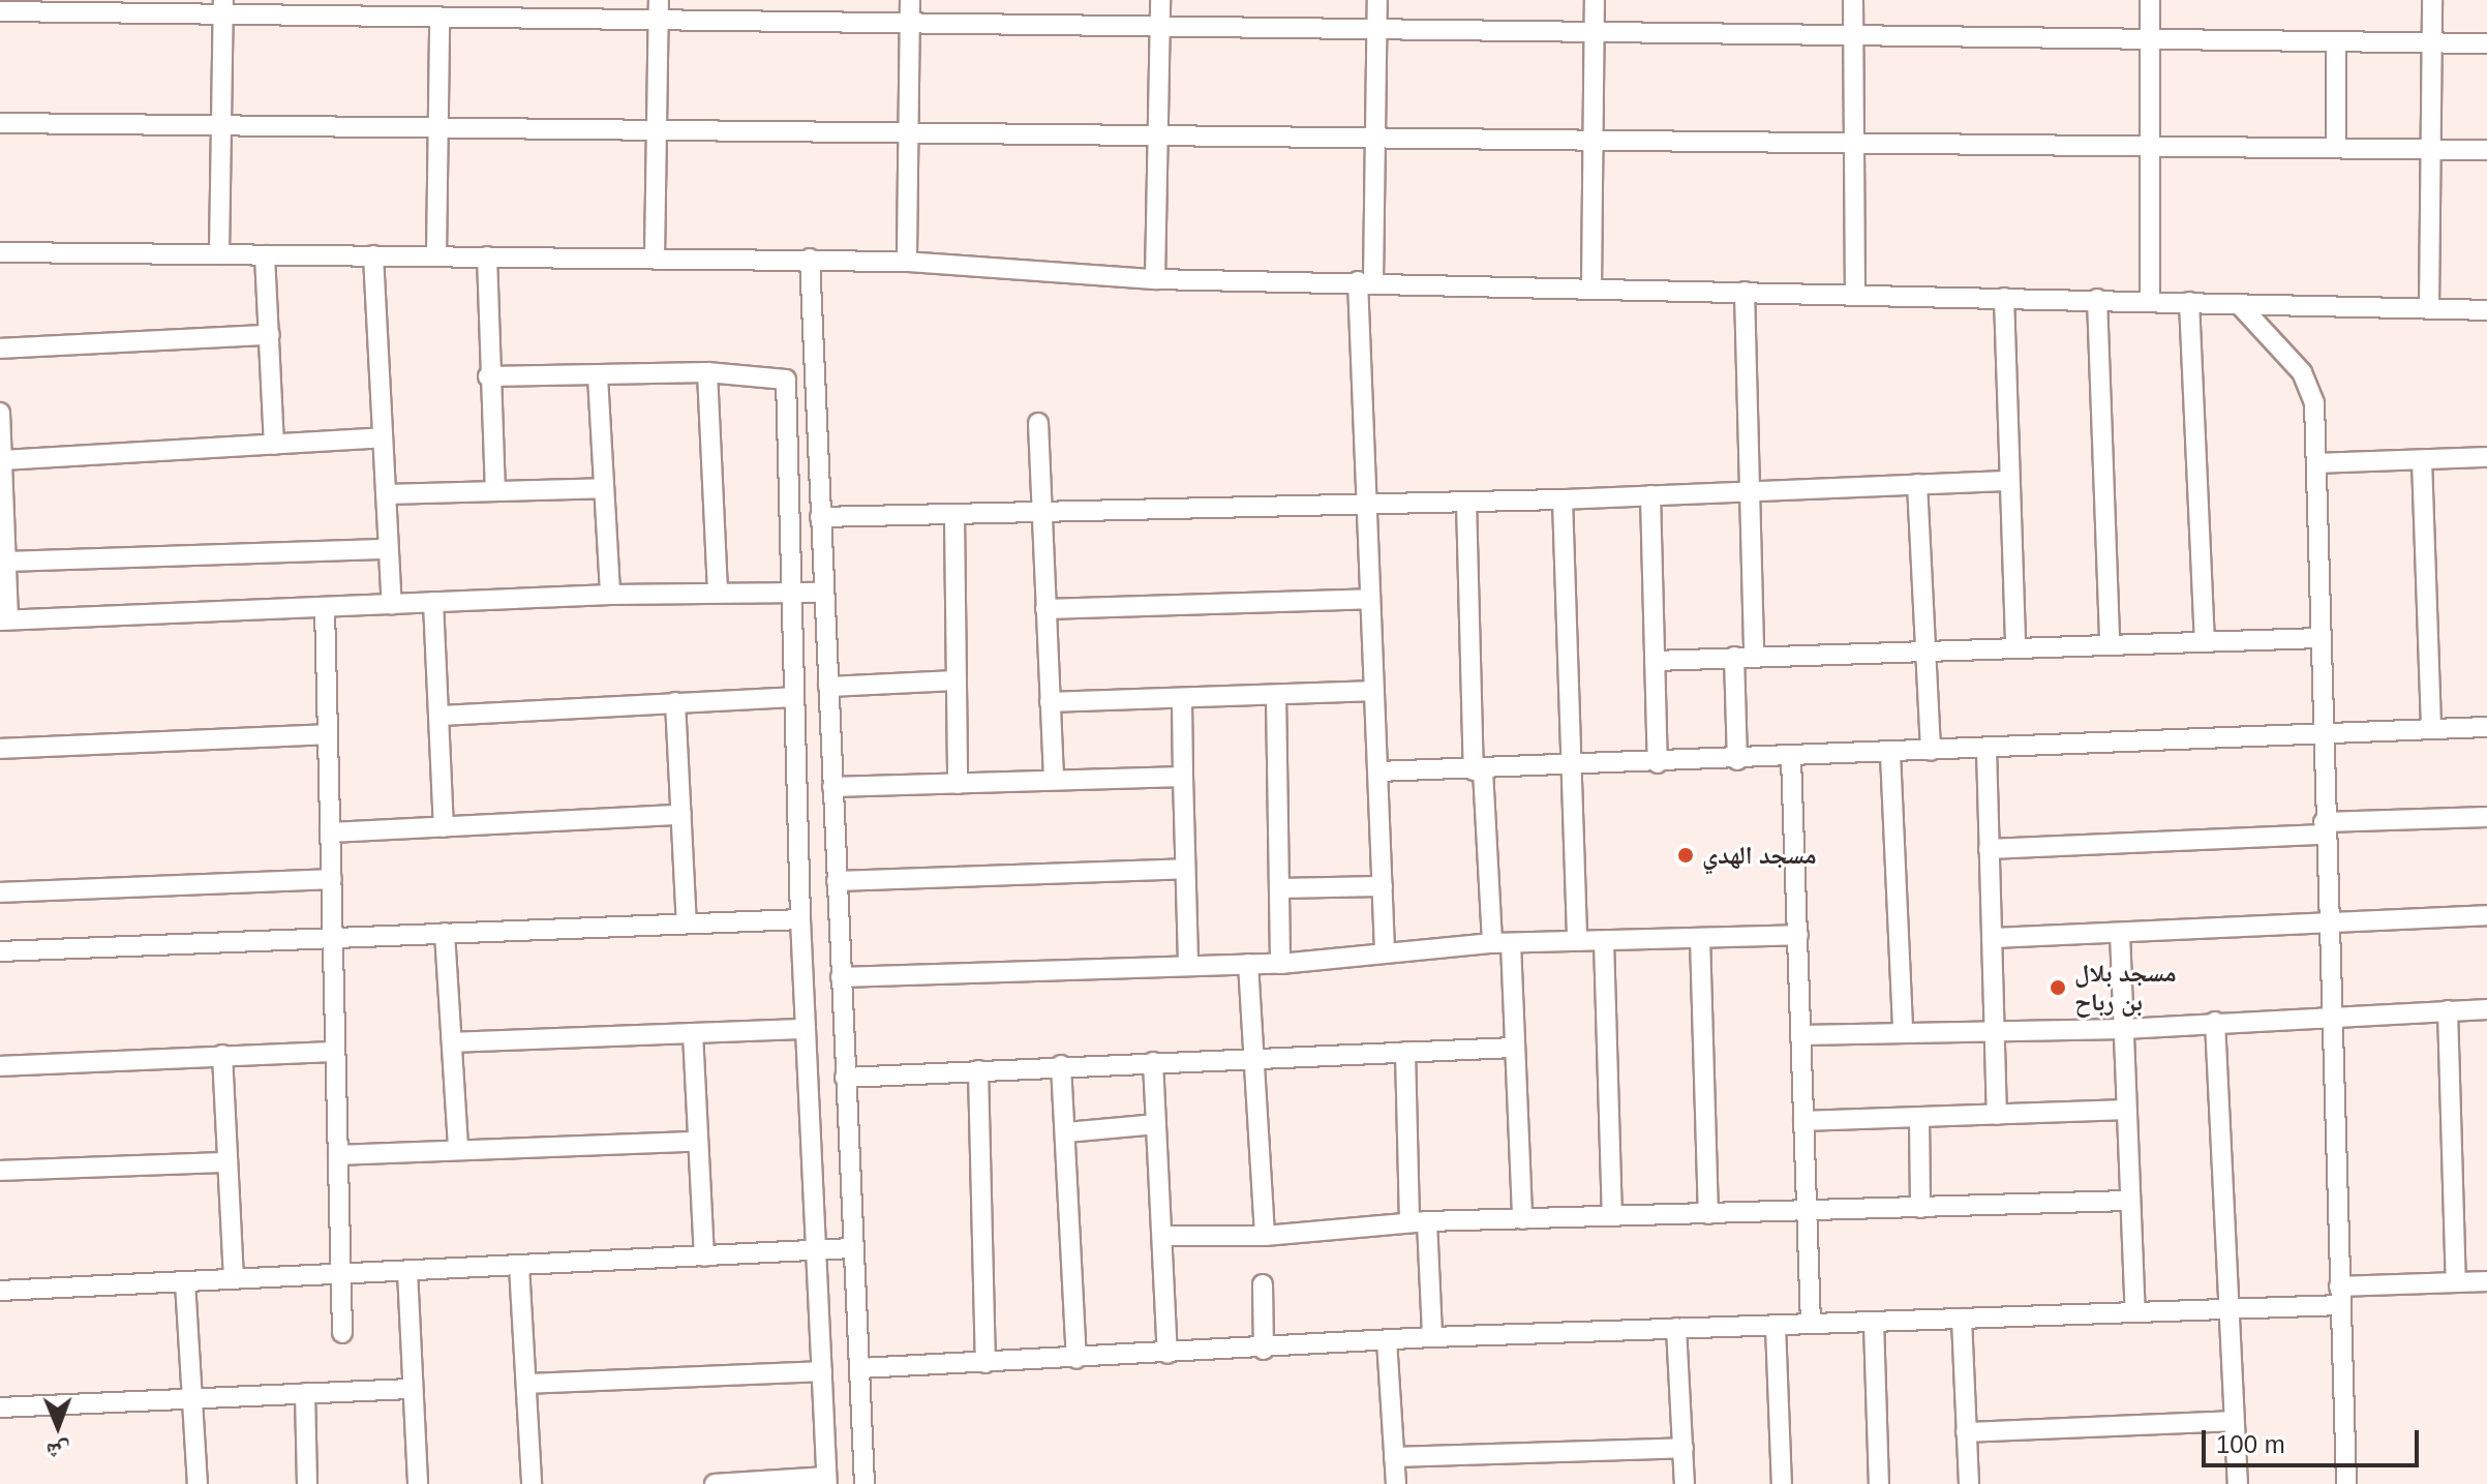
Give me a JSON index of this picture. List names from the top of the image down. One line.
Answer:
{"places":["مسجد الهدي","مسجد بلال بن رباح"],"scale_bar":"100 m","north":"bottom"}
